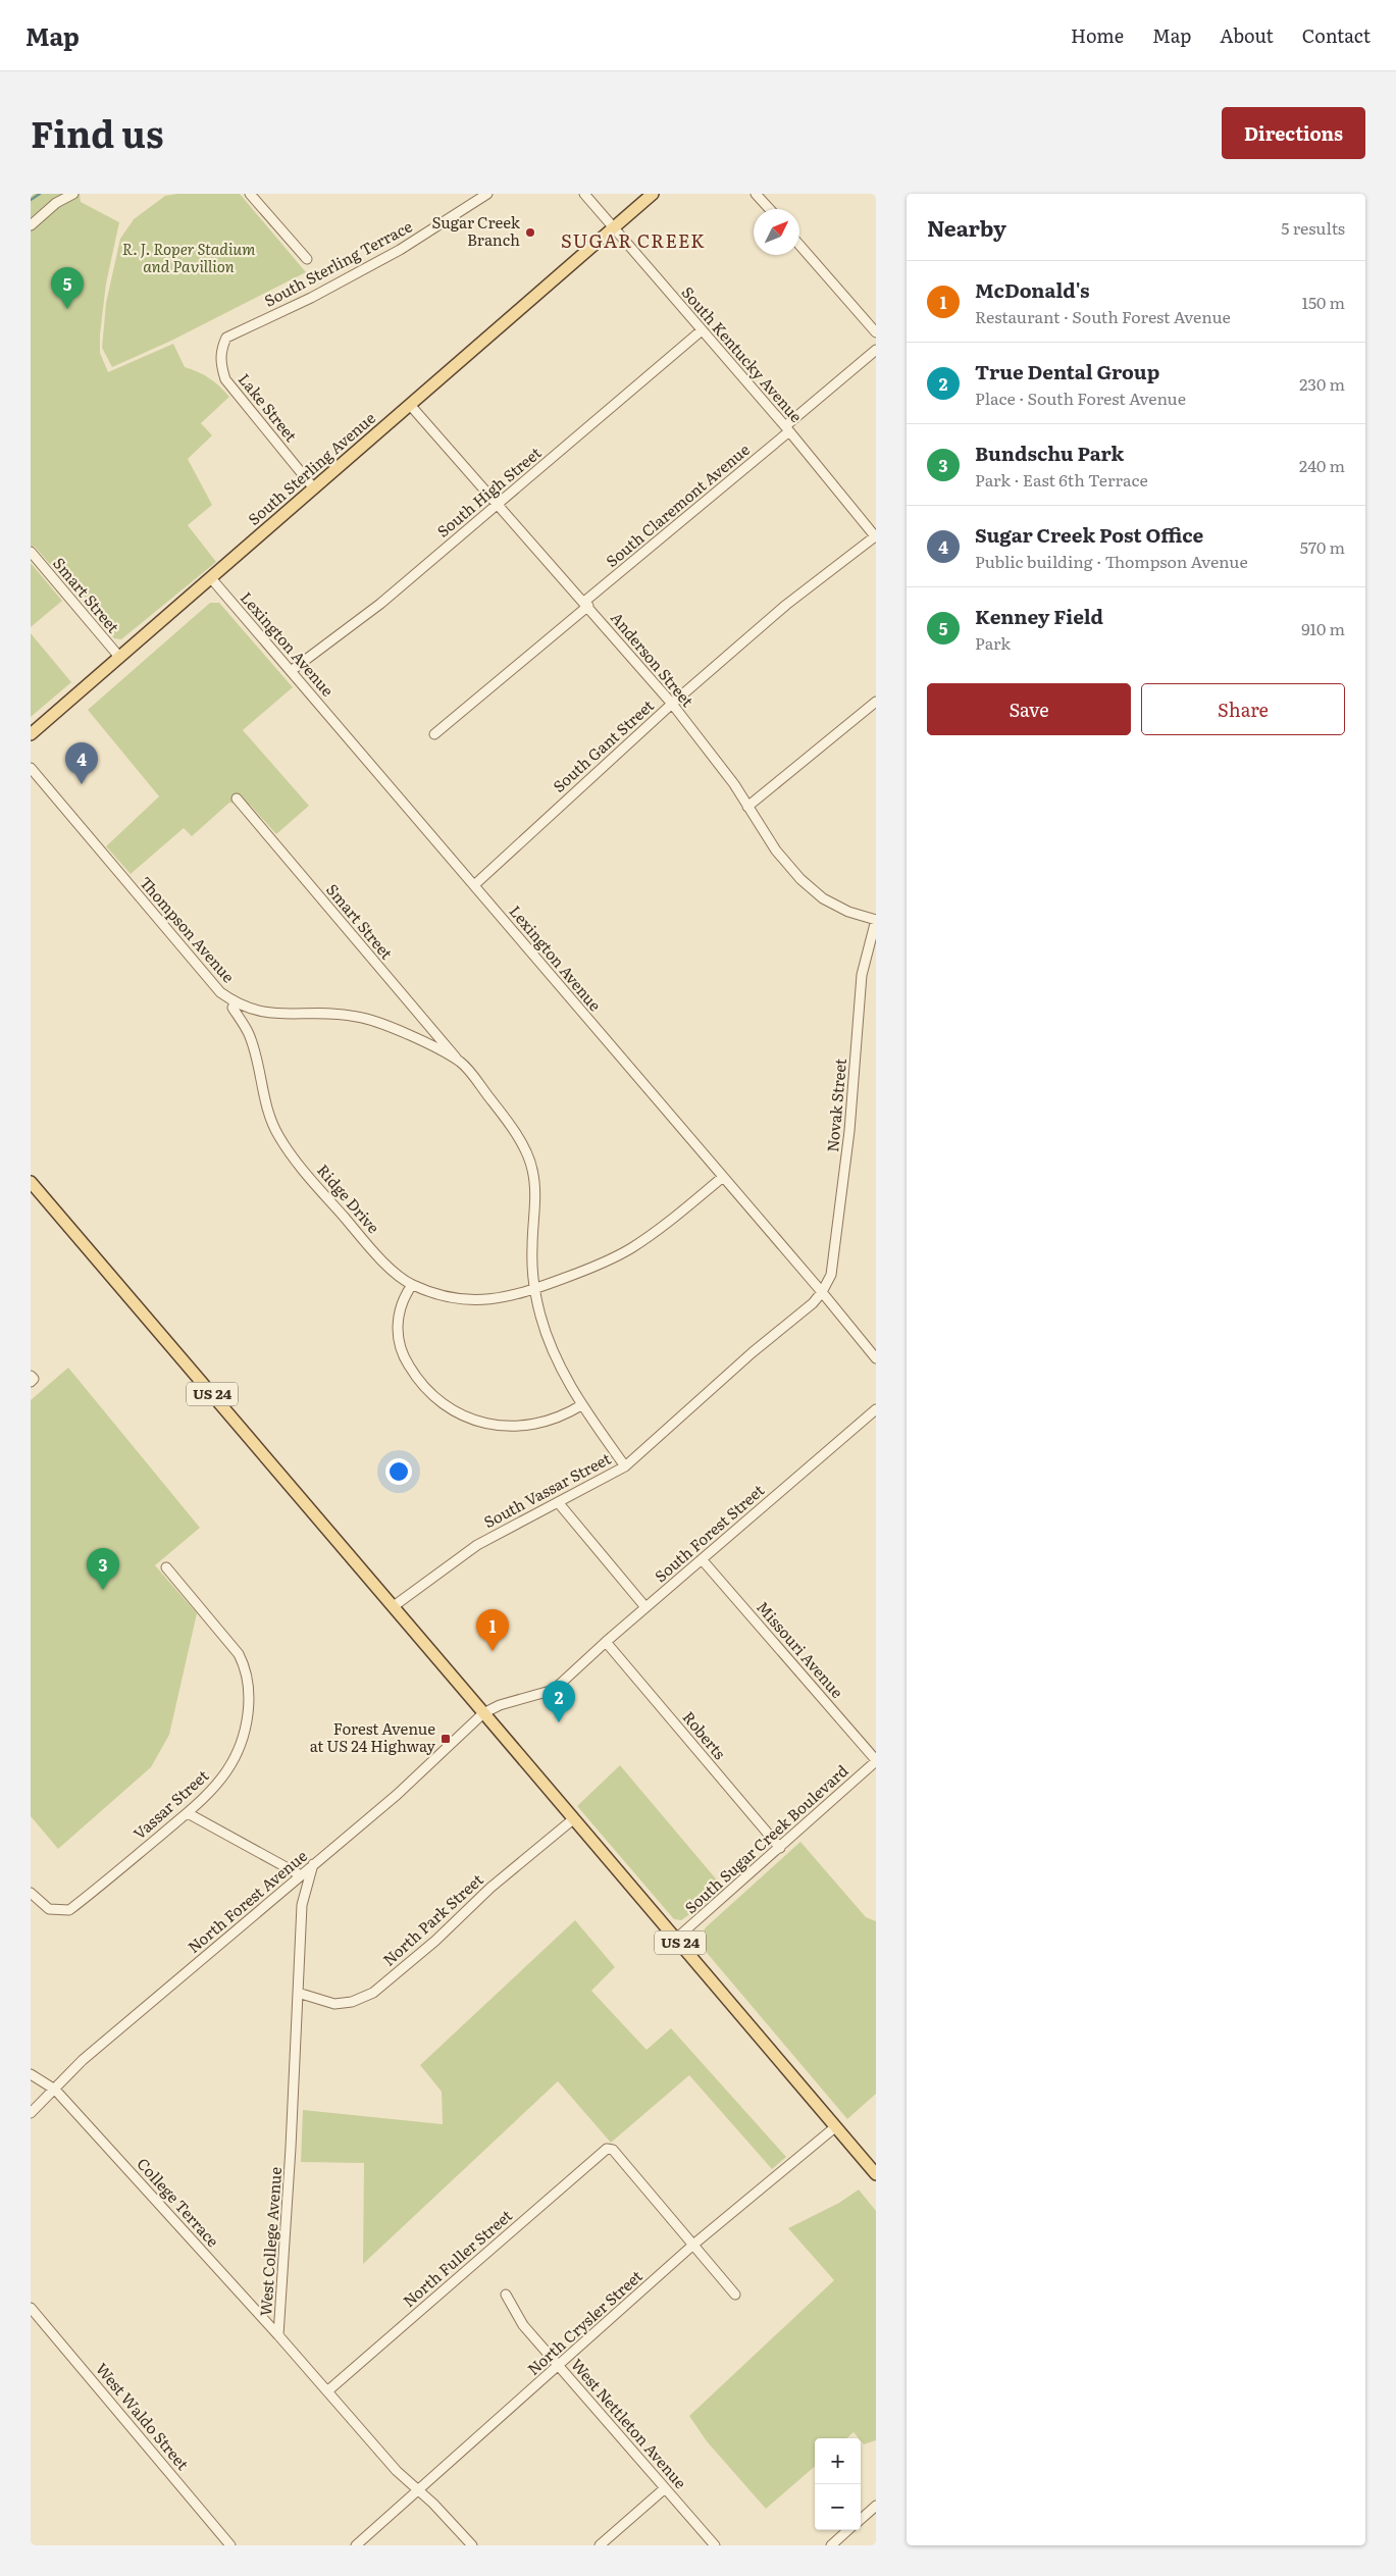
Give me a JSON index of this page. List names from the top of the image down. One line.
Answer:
{"streets":{"main road":["South Sterling Avenue","US 24"],"street":["South Sterling Terrace","South Kentucky Avenue","Lake Street","South High Street","South Claremont Avenue","Smart Street","Lexington Avenue","Anderson Street","South Gant Street","Thompson Avenue","Novak Street","Ridge Drive","South Vassar Street","South Forest Street","Missouri Avenue","Roberts","Vassar Street","South Sugar Creek Boulevard","North Forest Avenue","North Park Street","College Terrace","West College Avenue","North Fuller Street","North Crysler Street","West Waldo Street","West Nettleton Avenue"]},"crossings":[["South Sterling Terrace","Lake Street"],["South Kentucky Avenue","South Sterling Avenue"],["South Kentucky Avenue","South High Street"],["South Kentucky Avenue","South Claremont Avenue"],["South Kentucky Avenue","South Gant Street"],["Lake Street","South Sterling Avenue"],["South Sterling Avenue","Smart Street"],["South Sterling Avenue","Lexington Avenue"],["South Sterling Avenue","Anderson Street"],["South High Street","Lexington Avenue"],["South High Street","Anderson Street"],["South Claremont Avenue","Anderson Street"],["Smart Street","Thompson Avenue"],["Lexington Avenue","South Gant Street"],["Lexington Avenue","Novak Street"],["Lexington Avenue","Ridge Drive"],["Lexington Avenue","South Vassar Street"],["Anderson Street","South Gant Street"],["Anderson Street","Novak Street"],["Thompson Avenue","Ridge Drive"],["Thompson Avenue","South Vassar Street"],["Novak Street","South Vassar Street"],["US 24","South Vassar Street"],["US 24","South Sugar Creek Boulevard"],["US 24","North Forest Avenue"],["US 24","North Park Street"],["US 24","North Crysler Street"],["South Forest Street","Missouri Avenue"],["South Forest Street","Roberts"],["South Forest Street","North Forest Avenue"],["Missouri Avenue","South Sugar Creek Boulevard"],["Roberts","South Sugar Creek Boulevard"],["North Forest Avenue","College Terrace"],["North Forest Avenue","West College Avenue"],["North Park Street","West College Avenue"],["College Terrace","West College Avenue"],["West College Avenue","North Fuller Street"],["West College Avenue","North Crysler Street"],["North Fuller Street","North Crysler Street"],["North Crysler Street","West Nettleton Avenue"]],"districts":["SUGAR CREEK"],"parks":["R. J. Roper Stadium and Pavillion"],"places":{"other":["Sugar Creek Branch"],"transit":["Forest Avenue at US 24 Highway"]},"north":"top right","page":{"header":"Map","nav":["Home","Map","About","Contact"],"title":"Find us","buttons":["Directions",["Save","Share"]],"heading":["Nearby","5 results"],"list":[{"mark":"1","name":"McDonald's","note":"Restaurant · South Forest Avenue","value":"150 m"},{"mark":"2","name":"True Dental Group","note":"Place · South Forest Avenue","value":"230 m"},{"mark":"3","name":"Bundschu Park","note":"Park · East 6th Terrace","value":"240 m"},{"mark":"4","name":"Sugar Creek Post Office","note":"Public building · Thompson Avenue","value":"570 m"},{"mark":"5","name":"Kenney Field","note":"Park","value":"910 m"}],"pins":["5","4","3","1","2"],"map_buttons":["+","−"]}}
